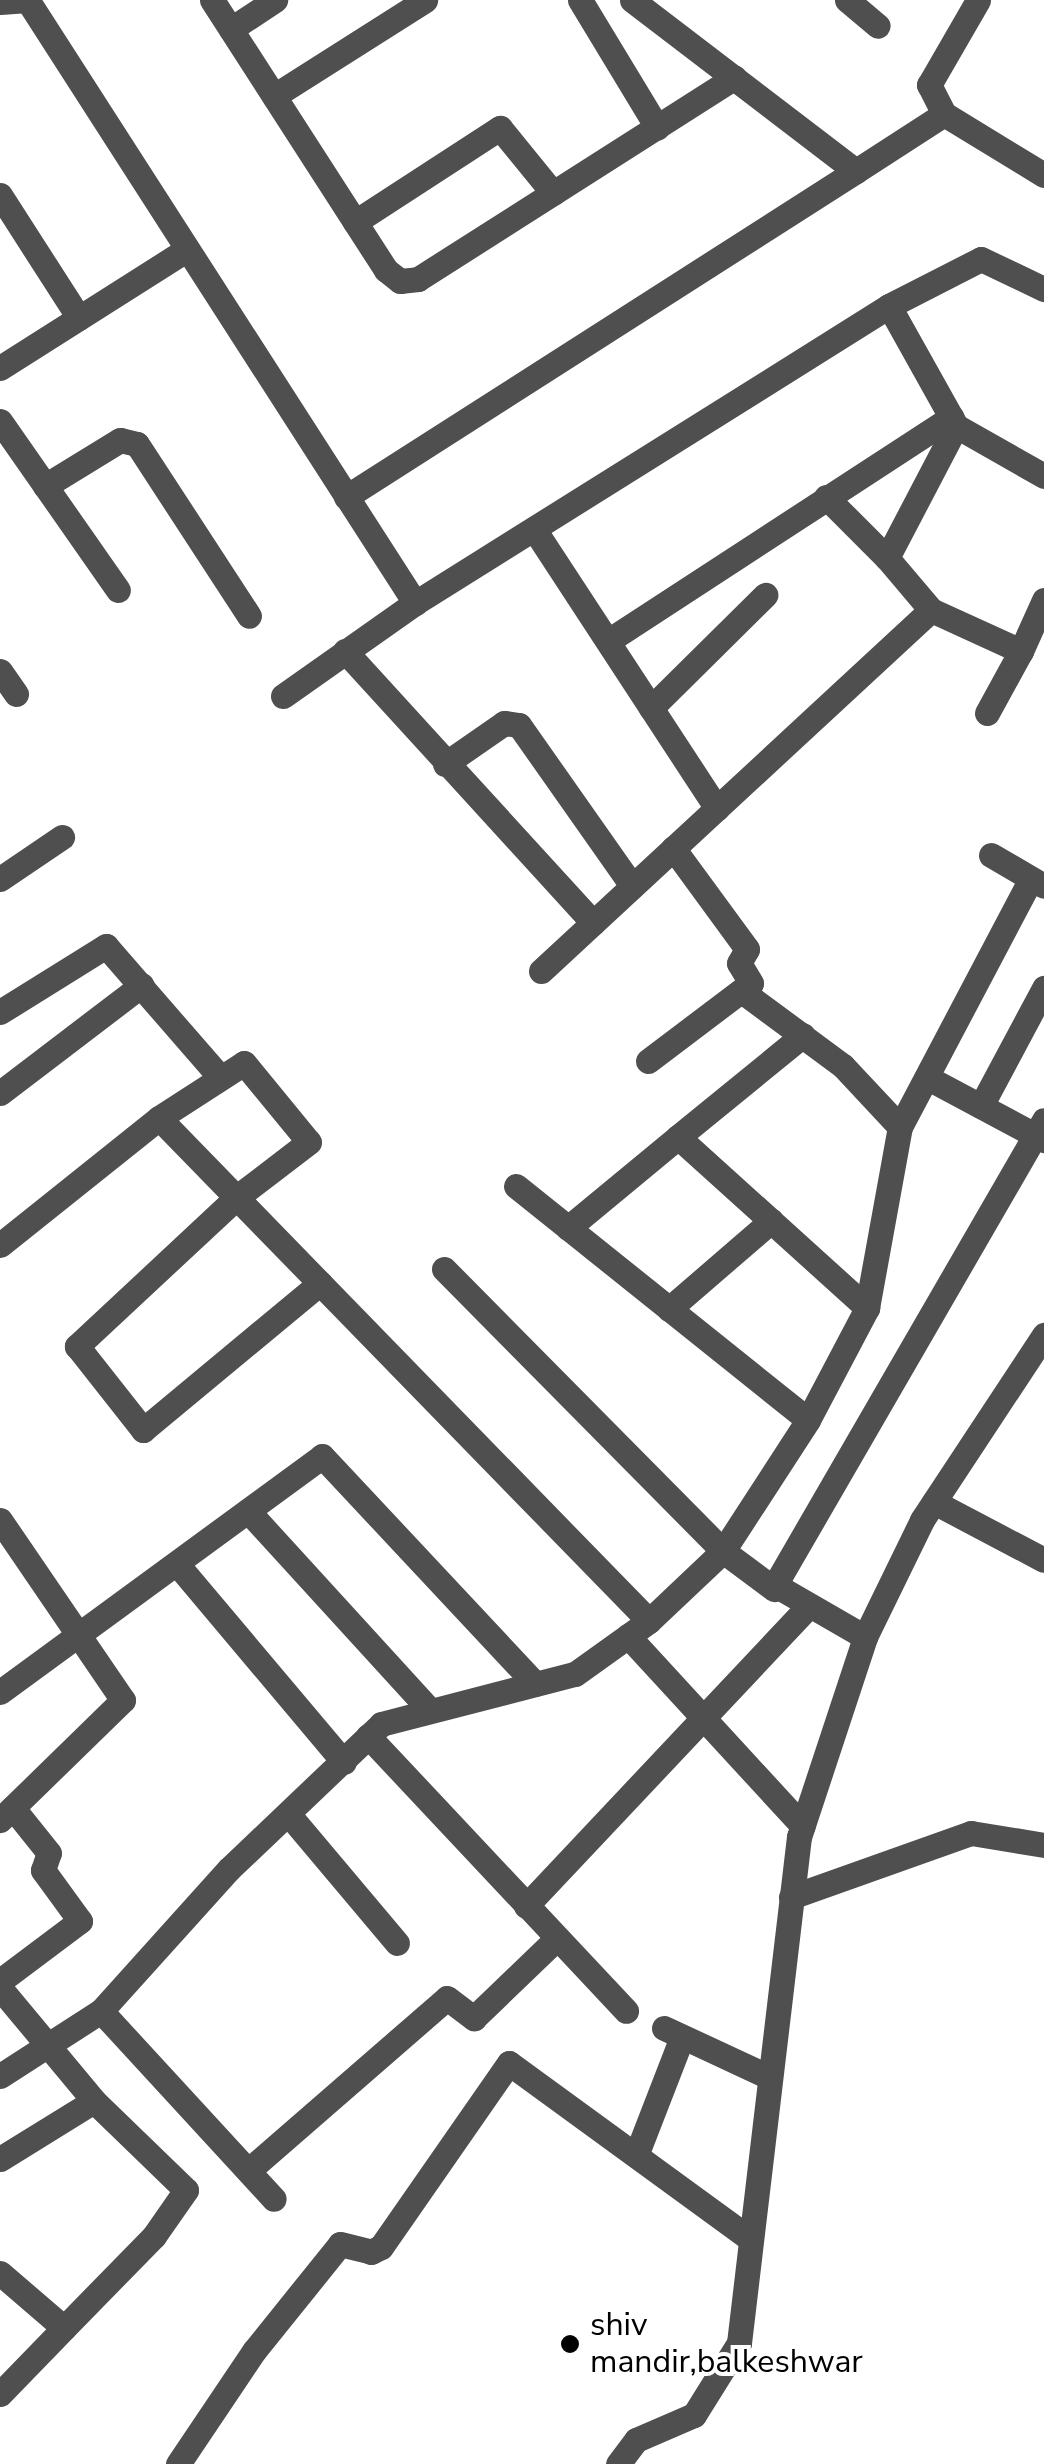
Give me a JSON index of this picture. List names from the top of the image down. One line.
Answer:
{"places":["shiv mandir,balkeshwar"]}
